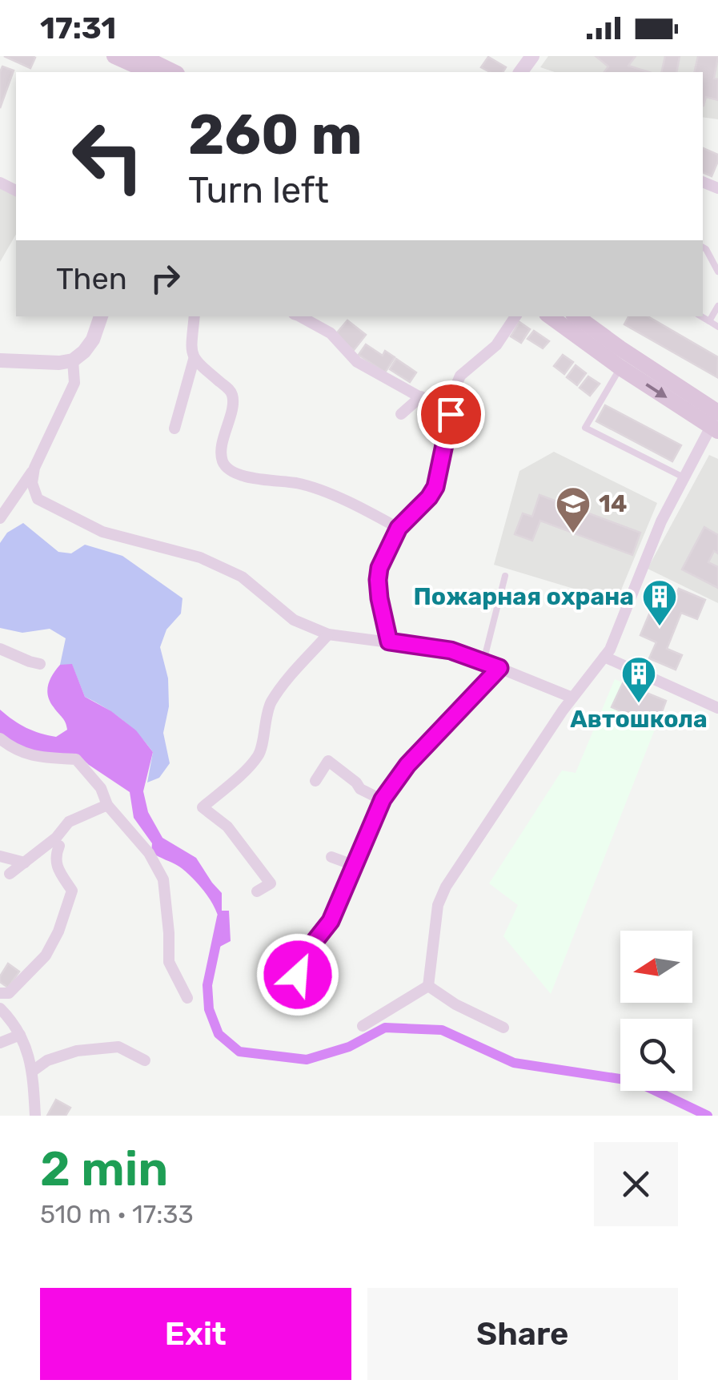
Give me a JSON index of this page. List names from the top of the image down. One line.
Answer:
{"places":{"school or university":["14"],"building":["Пожарная охрана","Автошкола"]},"north":"left","page":{"status":"17:31","turn":["260 m","Turn left"],"then":"Then","heading":["2 min","510 m · 17:33"],"buttons":["Exit","Share"]}}
